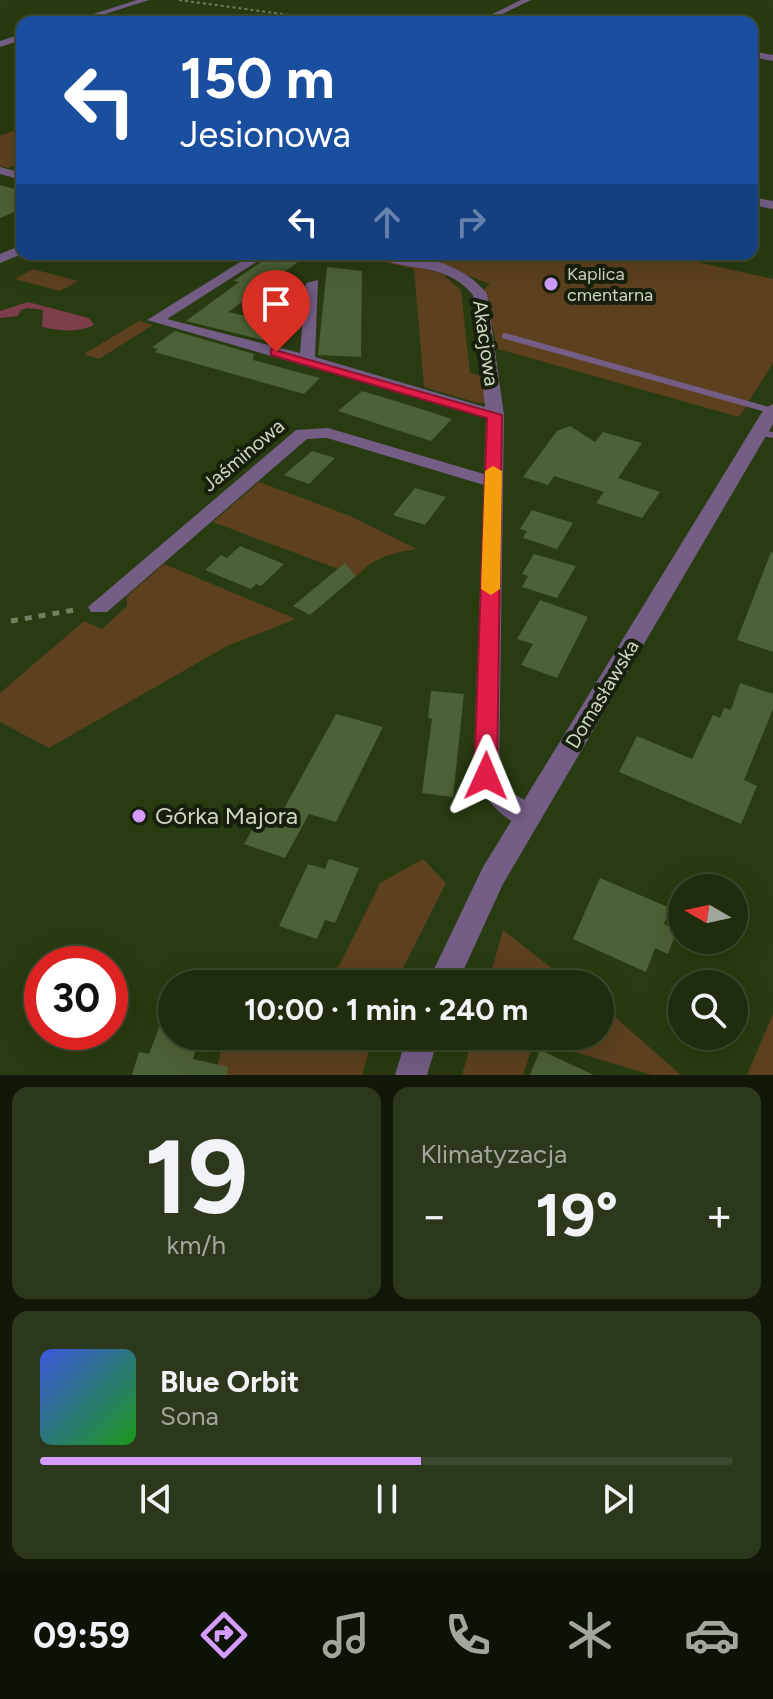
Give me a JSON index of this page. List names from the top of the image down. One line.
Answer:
{"streets":{"street":["Akacjowa","Jaśminowa","Domasławska"]},"crossings":[["Akacjowa","Jaśminowa"],["Akacjowa","Domasławska"]],"places":["Kaplica cmentarna","Górka Majora"],"north":"left","page":{"turn":["150 m","Jesionowa"],"limit":"30","trip":"10:00 · 1 min · 240 m","tile":[["19","km/h"],"Klimatyzacja"],"heat":["−","19°","+"],"song":["Blue Orbit","Sona"],"tabs":"09:59"}}
